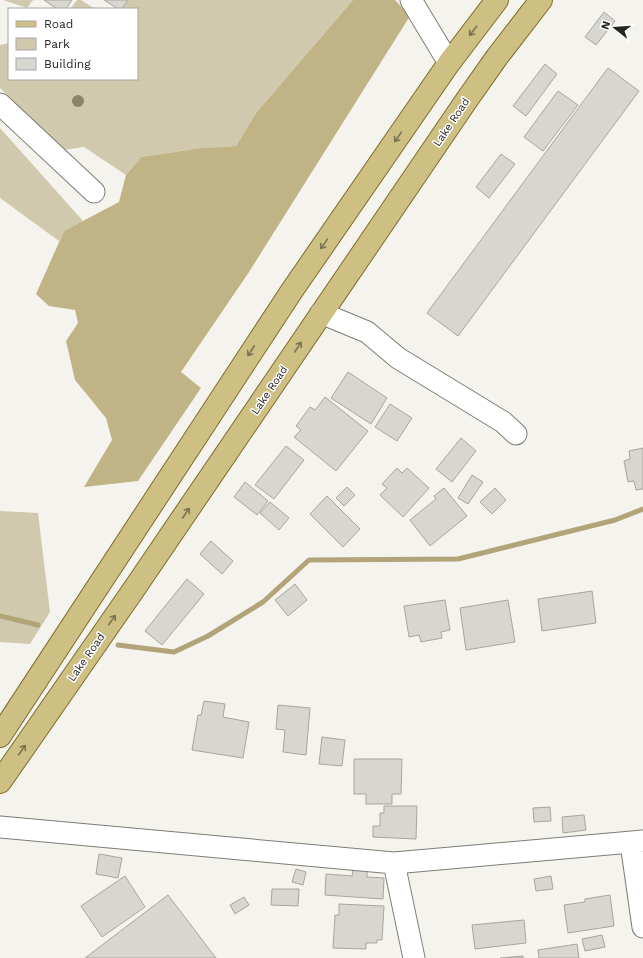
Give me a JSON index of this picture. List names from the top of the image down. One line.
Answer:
{"streets":{"main road":["Lake Road"]},"legend":["Road","Park","Building"],"north":"left"}
